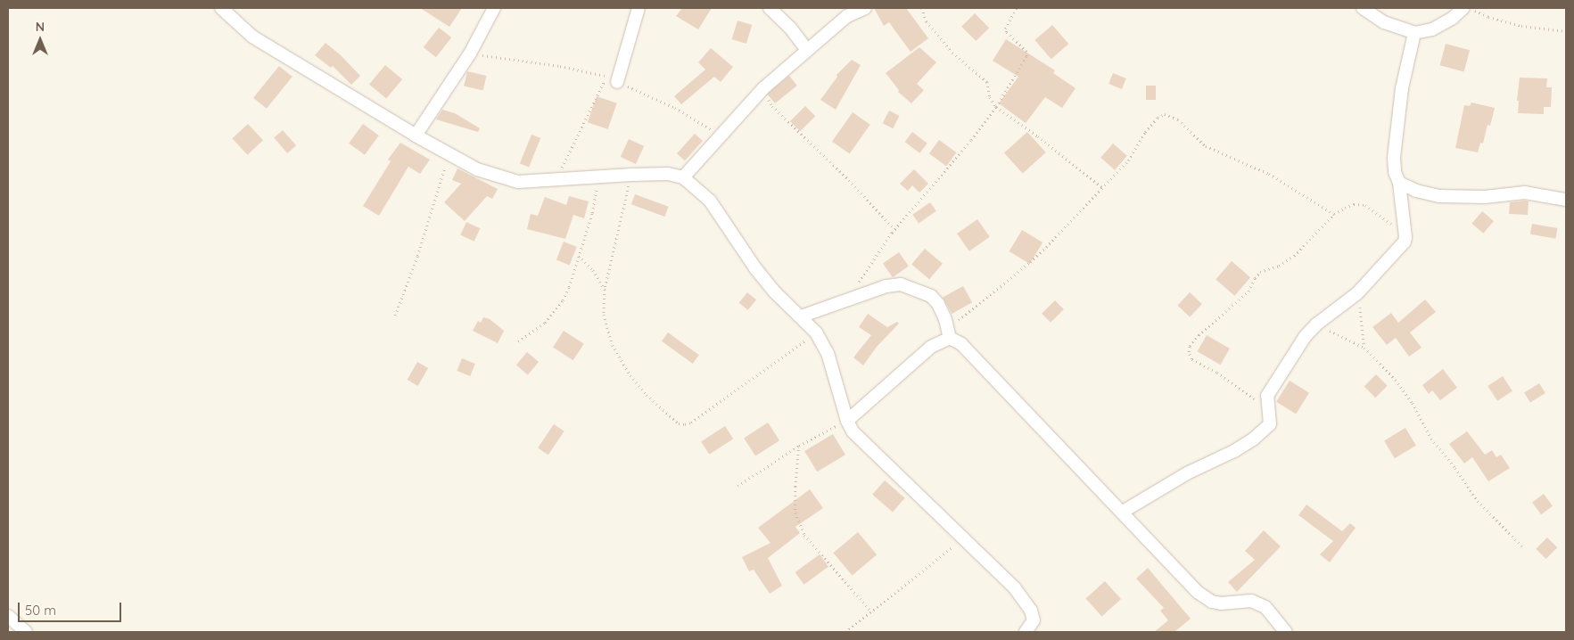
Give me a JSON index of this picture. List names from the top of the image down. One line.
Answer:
{"scale_bar":"50 m","north":"top"}
